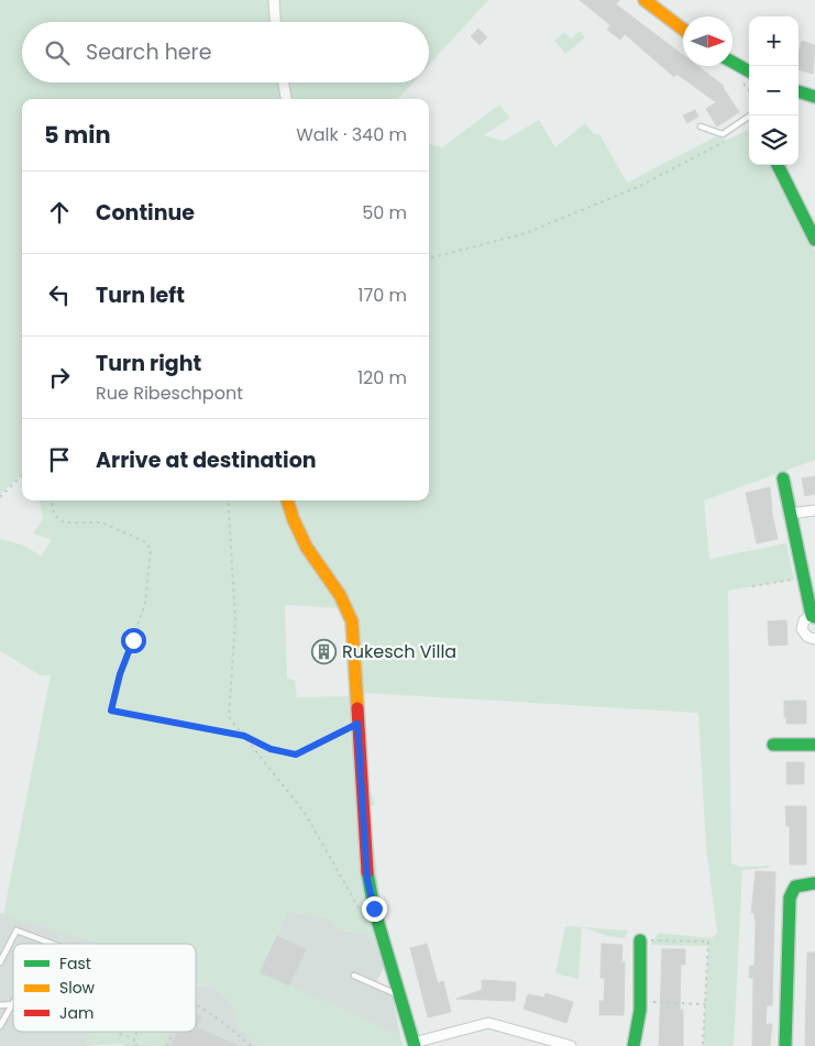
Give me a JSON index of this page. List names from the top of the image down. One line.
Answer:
{"places":{"building":["Rukesch Villa"]},"legend":["Fast","Slow","Jam"],"north":"right","page":{"map_buttons":["+","−"],"search":"Search here","heading":["5 min","Walk · 340 m"],"list":[["Continue","50 m"],["Turn left","170 m"],["Turn right","Rue Ribeschpont","120 m"],"Arrive at destination"]}}
